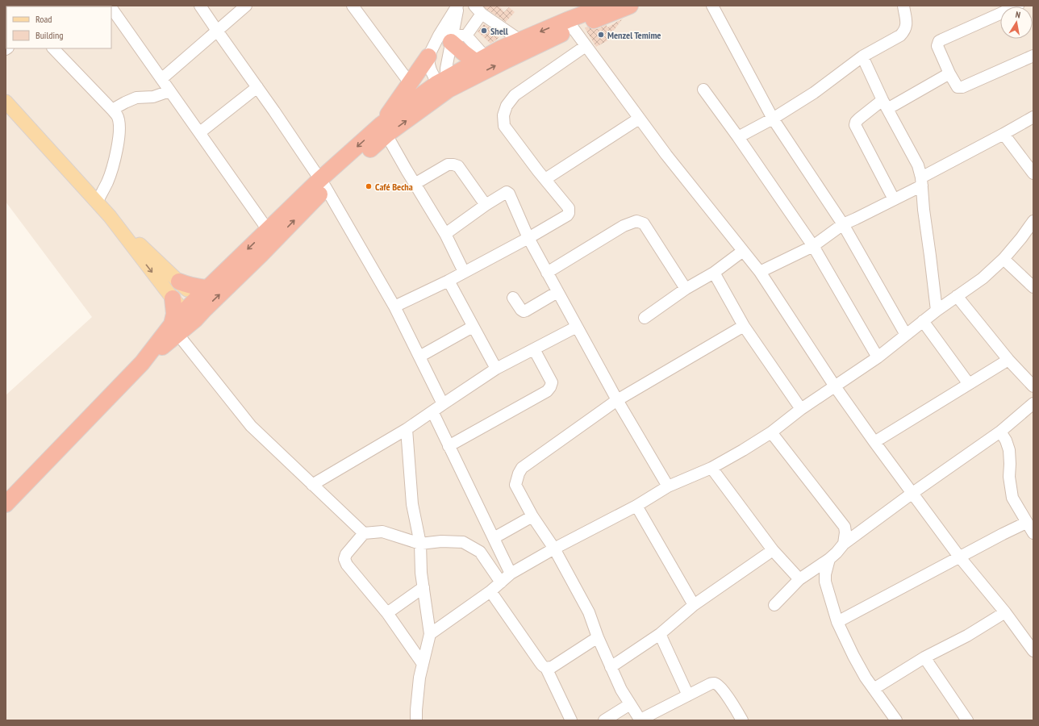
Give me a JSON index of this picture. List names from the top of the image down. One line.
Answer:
{"places":["Shell","Menzel Temime","Café Becha"],"legend":["Road","Building"],"north":"top"}
